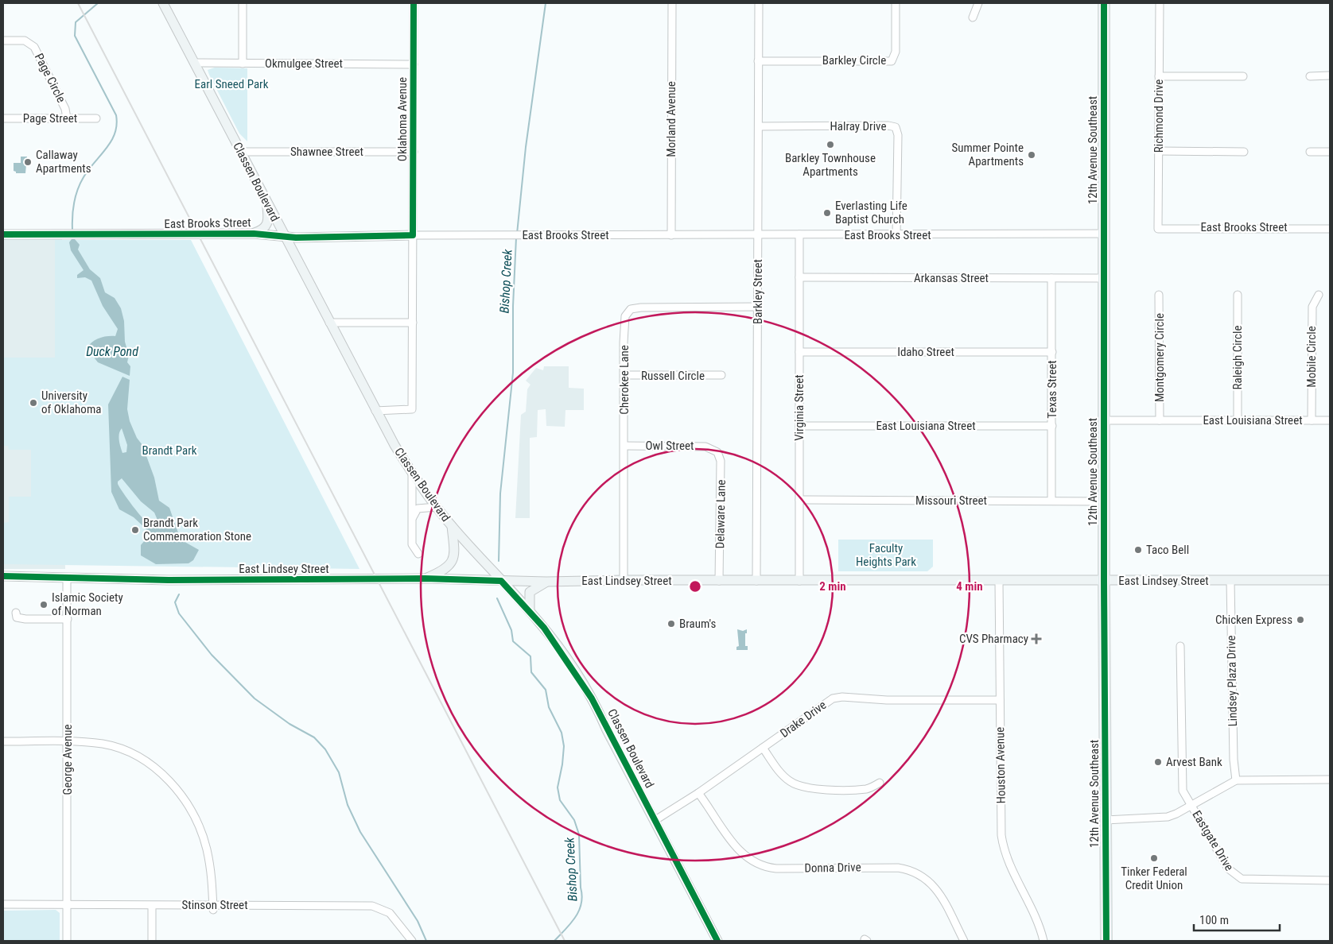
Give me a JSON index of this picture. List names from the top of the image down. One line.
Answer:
{"streets":{"main road":["12th Avenue Southeast"],"street":["Barkley Circle","Okmulgee Street","Page Circle","Richmond Drive","Page Street","Oklahoma Avenue","Morland Avenue","Halray Drive","Shawnee Street","Classen Boulevard","East Brooks Street","Arkansas Street","Barkley Street","Idaho Street","Mobile Circle","Montgomery Circle","Raleigh Circle","Russell Circle","Cherokee Lane","Texas Street","Virginia Street","East Louisiana Street","Owl Street","Missouri Street","Delaware Lane","East Lindsey Street","Lindsey Plaza Drive","Drake Drive","George Avenue","Houston Avenue","Eastgate Drive","Donna Drive","Stinson Street"]},"crossings":[["Barkley Circle","Barkley Street"],["Okmulgee Street","Oklahoma Avenue"],["Okmulgee Street","Classen Boulevard"],["Page Circle","Page Street"],["Richmond Drive","East Brooks Street"],["Oklahoma Avenue","Shawnee Street"],["Oklahoma Avenue","Classen Boulevard"],["Oklahoma Avenue","East Brooks Street"],["Morland Avenue","East Brooks Street"],["Halray Drive","East Brooks Street"],["Halray Drive","Barkley Street"],["12th Avenue Southeast","East Brooks Street"],["12th Avenue Southeast","Arkansas Street"],["12th Avenue Southeast","East Louisiana Street"],["12th Avenue Southeast","Missouri Street"],["12th Avenue Southeast","East Lindsey Street"],["Shawnee Street","Classen Boulevard"],["Classen Boulevard","East Brooks Street"],["Classen Boulevard","East Lindsey Street"],["Classen Boulevard","Drake Drive"],["East Brooks Street","Barkley Street"],["East Brooks Street","Virginia Street"],["Arkansas Street","Texas Street"],["Arkansas Street","Virginia Street"],["Barkley Street","Cherokee Lane"],["Barkley Street","East Lindsey Street"],["Idaho Street","Texas Street"],["Idaho Street","Virginia Street"],["Mobile Circle","East Louisiana Street"],["Montgomery Circle","East Louisiana Street"],["Raleigh Circle","East Louisiana Street"],["Russell Circle","Cherokee Lane"],["Cherokee Lane","Owl Street"],["Cherokee Lane","East Lindsey Street"],["Texas Street","East Louisiana Street"],["Texas Street","Missouri Street"],["Virginia Street","East Louisiana Street"],["Virginia Street","Missouri Street"],["Virginia Street","East Lindsey Street"],["Owl Street","Delaware Lane"],["Delaware Lane","East Lindsey Street"],["East Lindsey Street","Lindsey Plaza Drive"],["East Lindsey Street","George Avenue"],["East Lindsey Street","Houston Avenue"],["Drake Drive","Houston Avenue"],["Drake Drive","Donna Drive"],["George Avenue","Stinson Street"]],"water":["Bishop Creek","Duck Pond"],"parks":["Earl Sneed Park","Brandt Park","Faculty Heights Park"],"places":{"other":["Barkley Townhouse Apartments","Summer Pointe Apartments","Callaway Apartments","Everlasting Life Baptist Church","University of Oklahoma","Brandt Park Commemoration Stone","Taco Bell","Islamic Society of Norman","Chicken Express","Braum's","Arvest Bank","Tinker Federal Credit Union"],"health":["CVS Pharmacy"]},"scale_bar":"100 m","rings":["2 min","4 min"]}
